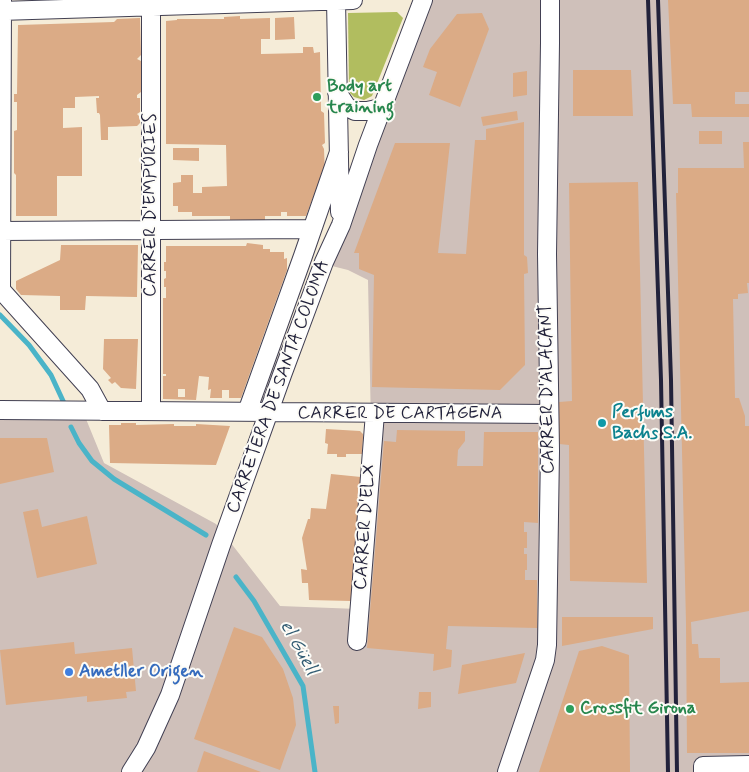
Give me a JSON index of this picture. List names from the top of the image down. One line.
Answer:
{"streets":{"street":["CARRER D'EMPÚRIES","CARRETERA DE SANTA COLOMA","CARRER D'ALACANT","CARRER DE CARTAGENA","CARRER D'ELX"]},"crossings":[["CARRER D'EMPÚRIES","CARRER DE CARTAGENA"],["CARRETERA DE SANTA COLOMA","CARRER DE CARTAGENA"],["CARRER D'ALACANT","CARRER DE CARTAGENA"],["CARRER DE CARTAGENA","CARRER D'ELX"]],"water":["el Güell"],"places":["Body art training","Perfums Bachs S.A.","Ametller Origen","Crossfit Girona"]}
